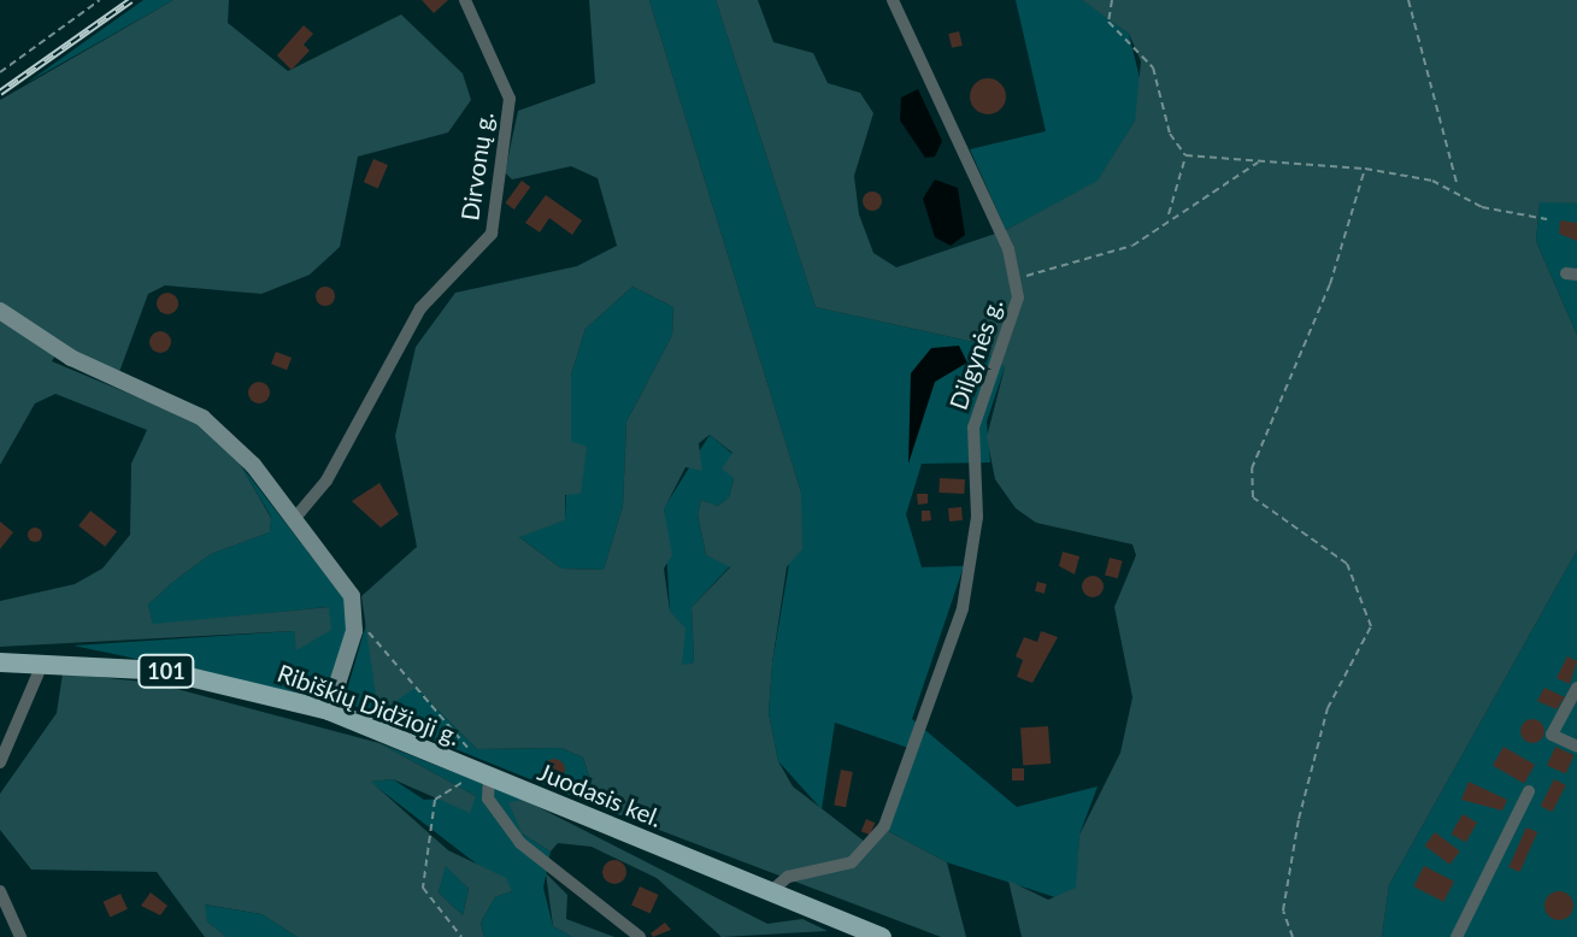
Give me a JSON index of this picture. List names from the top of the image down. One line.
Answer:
{"streets":{"main road":["101","Ribiškių Didžioji g.","Juodasis kel."],"street":["Dirvonų g.","Dilgynės g."]},"crossings":[["Dilgynės g.","Juodasis kel."],["Ribiškių Didžioji g.","Juodasis kel."]]}
